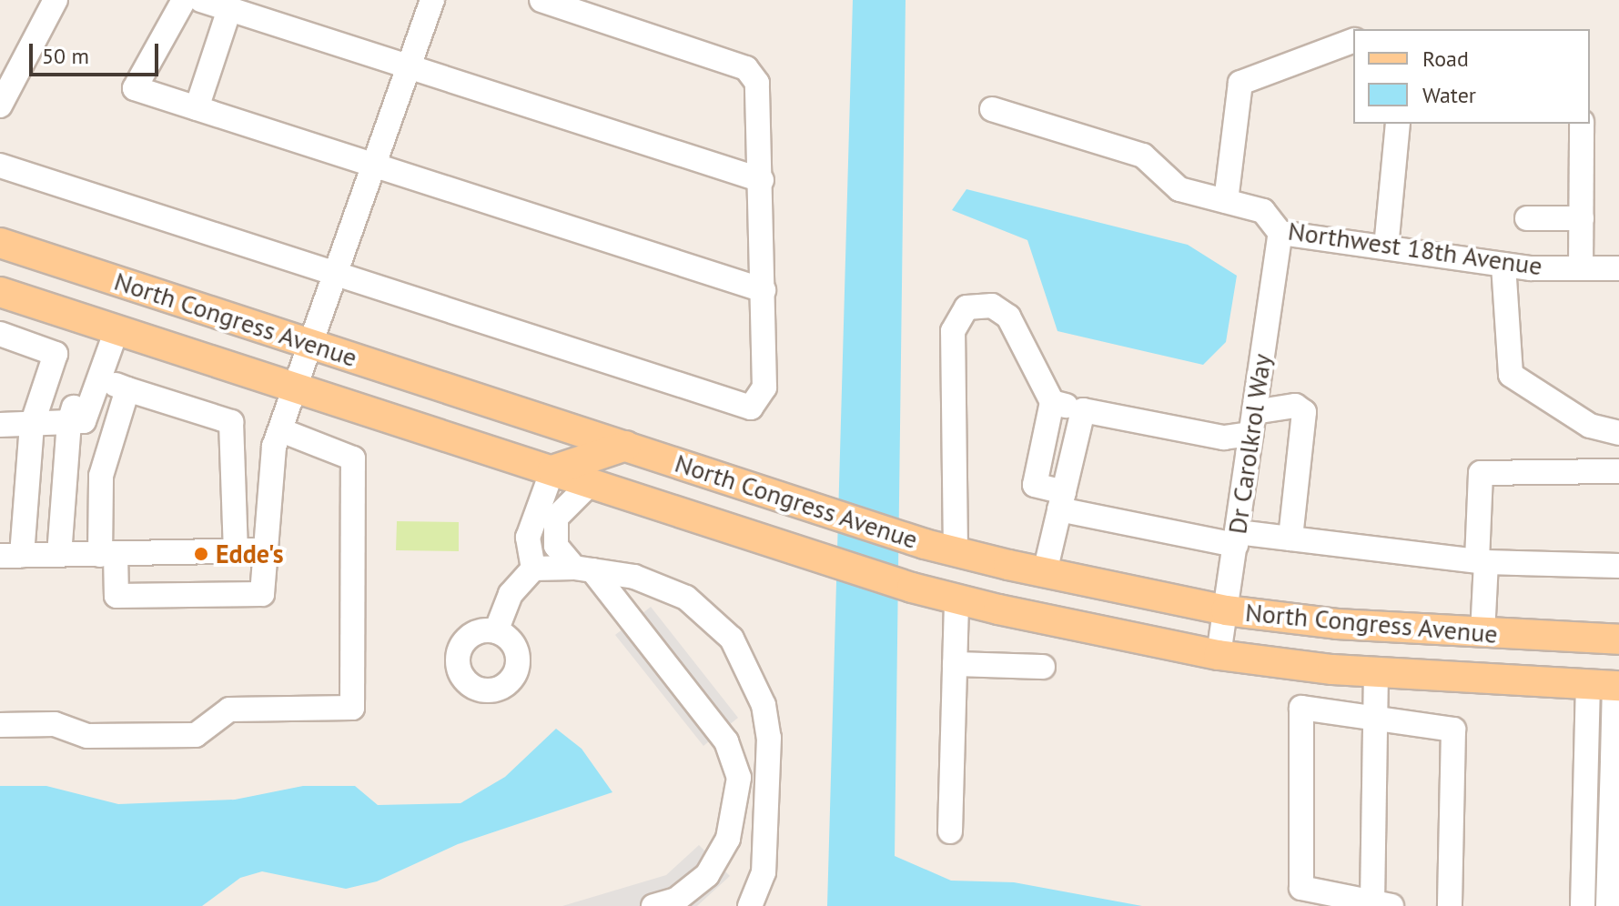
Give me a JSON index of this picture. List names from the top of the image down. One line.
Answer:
{"streets":{"main road":["North Congress Avenue"],"street":["Northwest 18th Avenue","Dr Carolkrol Way"]},"crossings":[["Northwest 18th Avenue","Dr Carolkrol Way"],["North Congress Avenue","Dr Carolkrol Way"]],"places":["Edde's"],"legend":["Road","Water"],"scale_bar":"50 m"}
